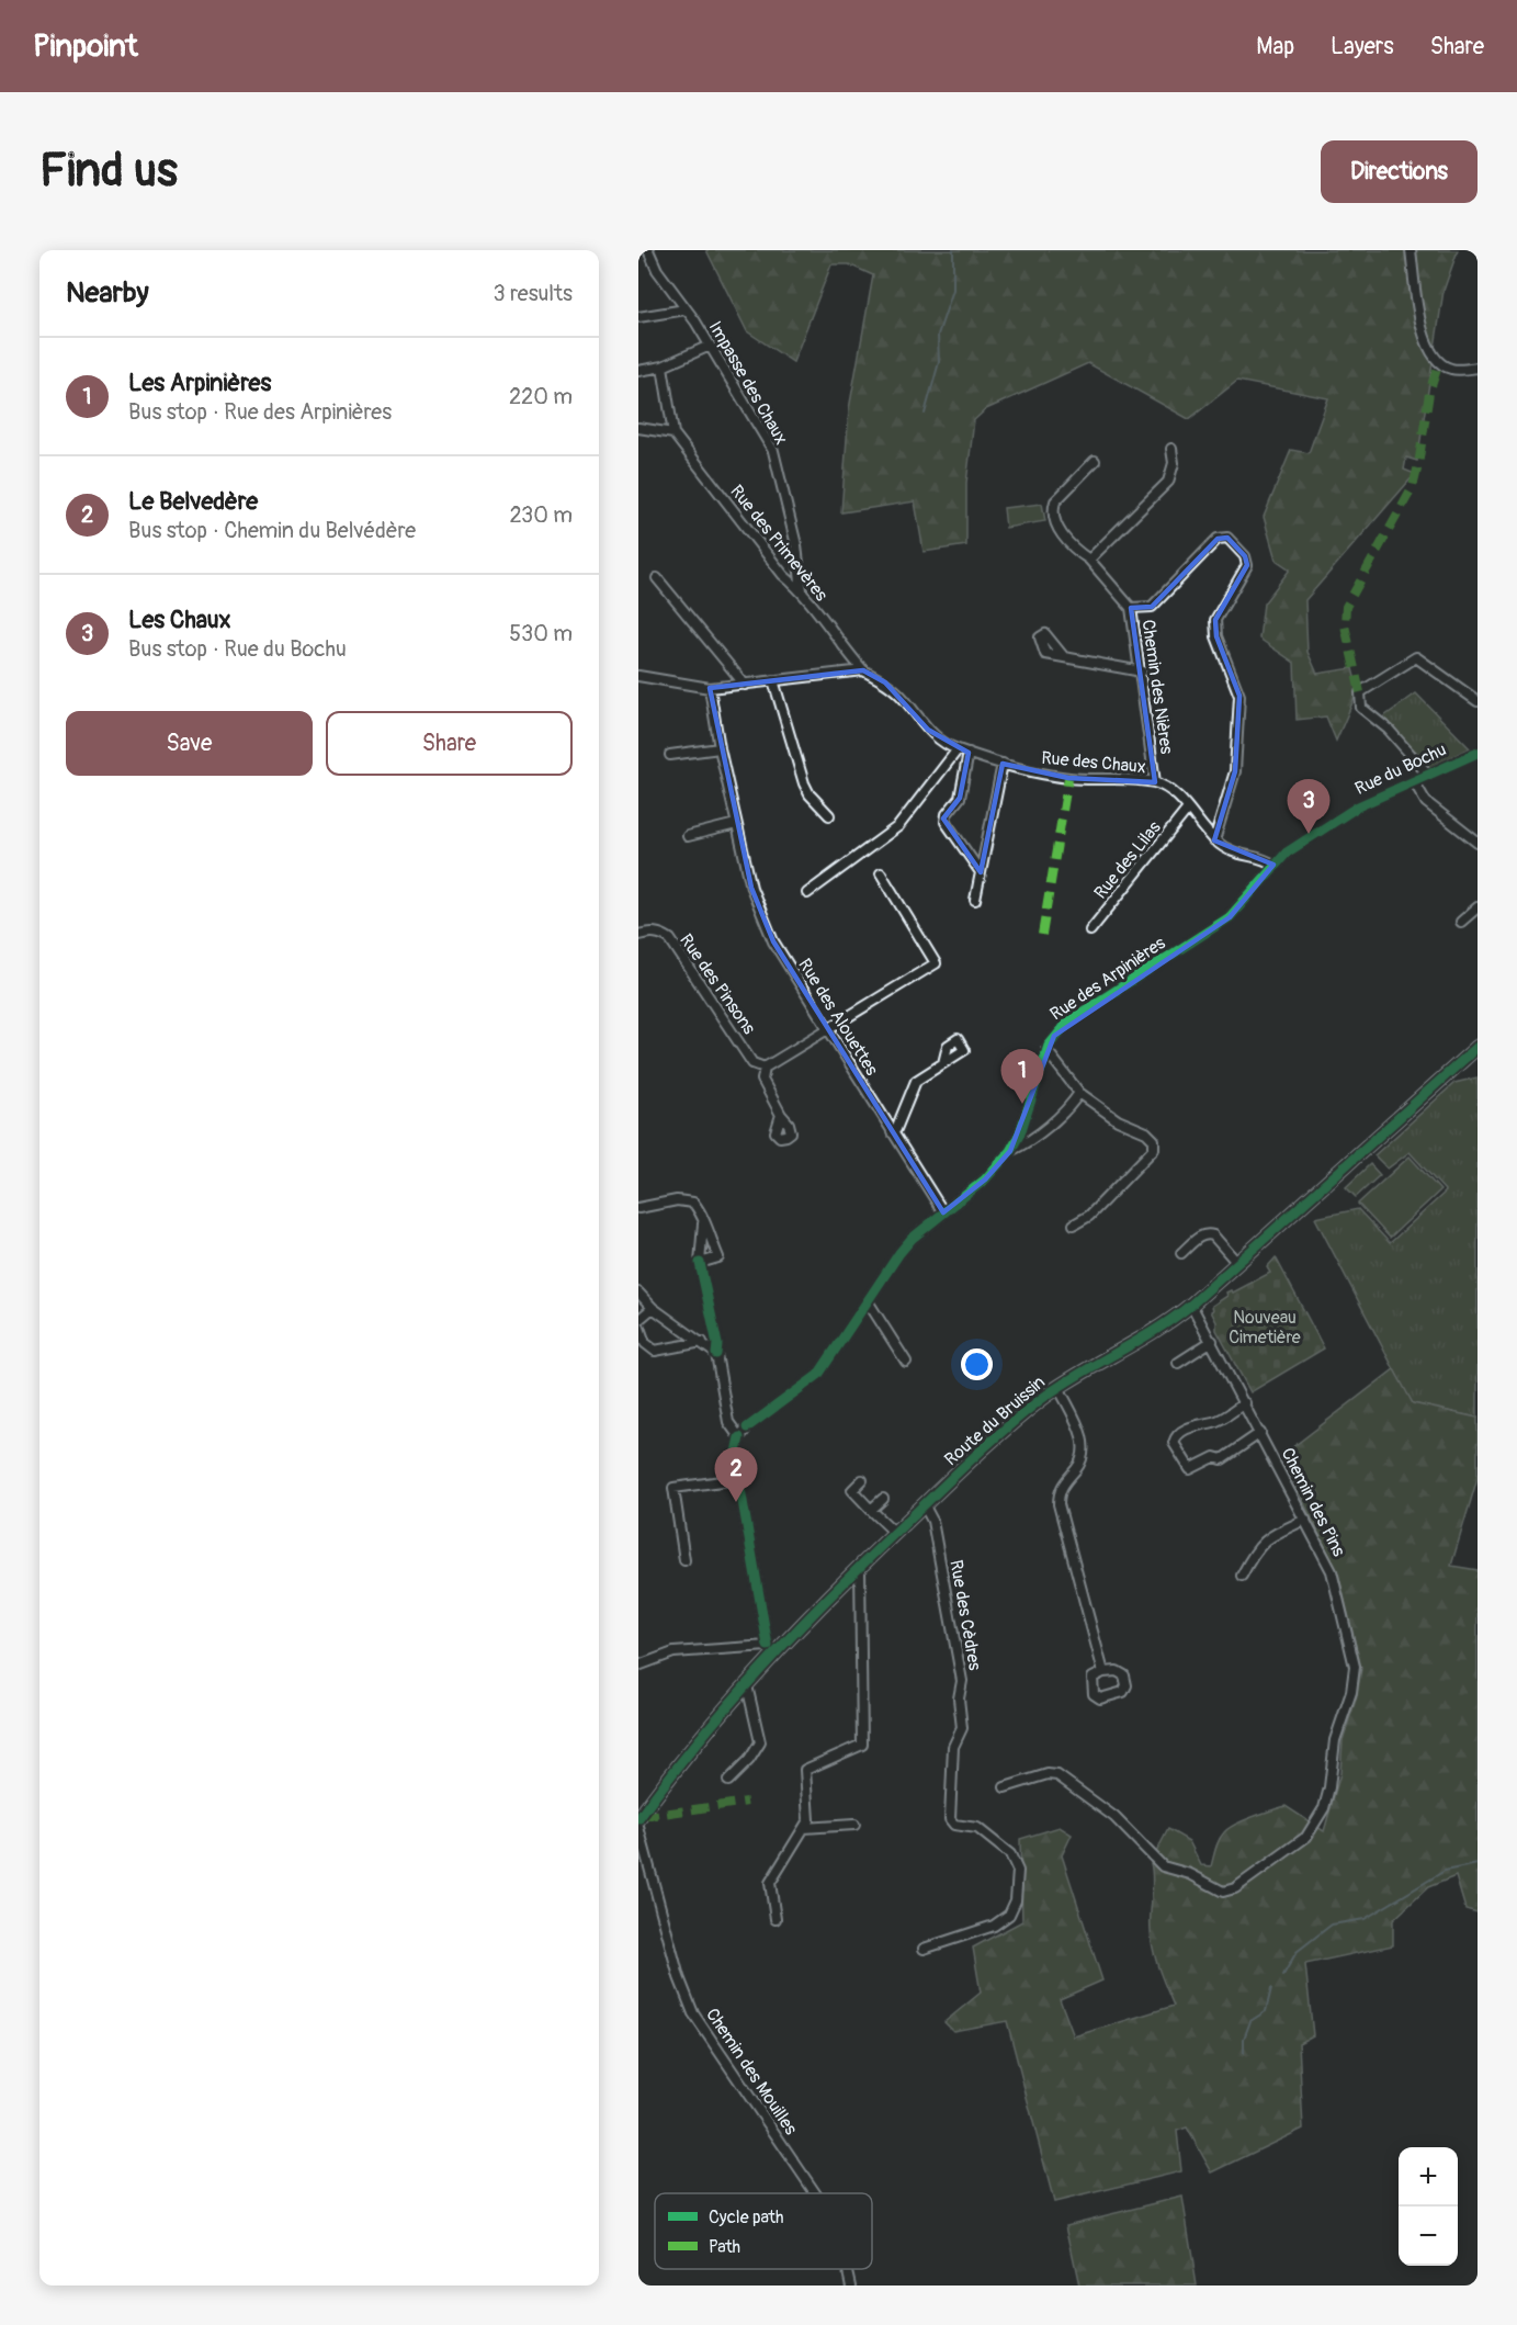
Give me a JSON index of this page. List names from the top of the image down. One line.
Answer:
{"streets":{"street":["Impasse des Chaux","Rue des Primevères","Chemin des Nières","Rue des Chaux","Rue du Bochu","Rue des Lilas","Rue des Arpinières","Rue des Pinsons","Rue des Alouettes","Route du Bruissin","Chemin des Pins","Rue des Cèdres","Chemin des Mouilles"]},"crossings":[["Impasse des Chaux","Rue des Primevères"],["Rue des Primevères","Rue des Chaux"],["Chemin des Nières","Rue des Chaux"],["Rue des Chaux","Rue du Bochu"],["Rue des Chaux","Rue des Lilas"],["Rue des Chaux","Rue des Arpinières"],["Rue du Bochu","Rue des Arpinières"],["Rue des Arpinières","Rue des Alouettes"],["Route du Bruissin","Chemin des Pins"],["Route du Bruissin","Rue des Cèdres"]],"parks":["Nouveau Cimetière"],"legend":["Cycle path","Path"],"page":{"header":"Pinpoint","nav":["Map","Layers","Share"],"buttons":["Directions",["Save","Share"]],"title":"Find us","heading":["Nearby","3 results"],"list":[{"mark":"1","name":"Les Arpinières","note":"Bus stop · Rue des Arpinières","value":"220 m"},{"mark":"2","name":"Le Belvedère","note":"Bus stop · Chemin du Belvédère","value":"230 m"},{"mark":"3","name":"Les Chaux","note":"Bus stop · Rue du Bochu","value":"530 m"}],"pins":["3","1","2"],"map_buttons":["+","−"]}}
